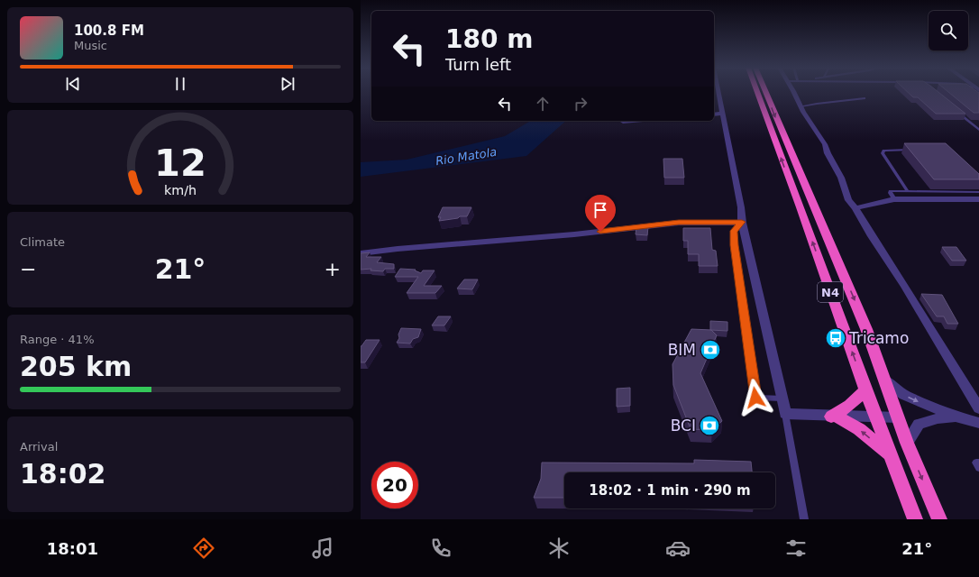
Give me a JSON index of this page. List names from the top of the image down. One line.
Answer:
{"streets":{"highway":["N4"]},"water":["Rio Matola"],"places":{"bus stop":["Tricamo"],"bank":["BIM","BCI"]},"page":{"turn":["180 m","Turn left"],"song":["100.8 FM","Music"],"tile":["Climate",["Range · 41%","205 km"],["Arrival","18:02"]],"heat":["−","21°","+"],"limit":"20","trip":"18:02 · 1 min · 290 m","tabs":["18:01","21°"],"gauge":["12","km/h"]}}
